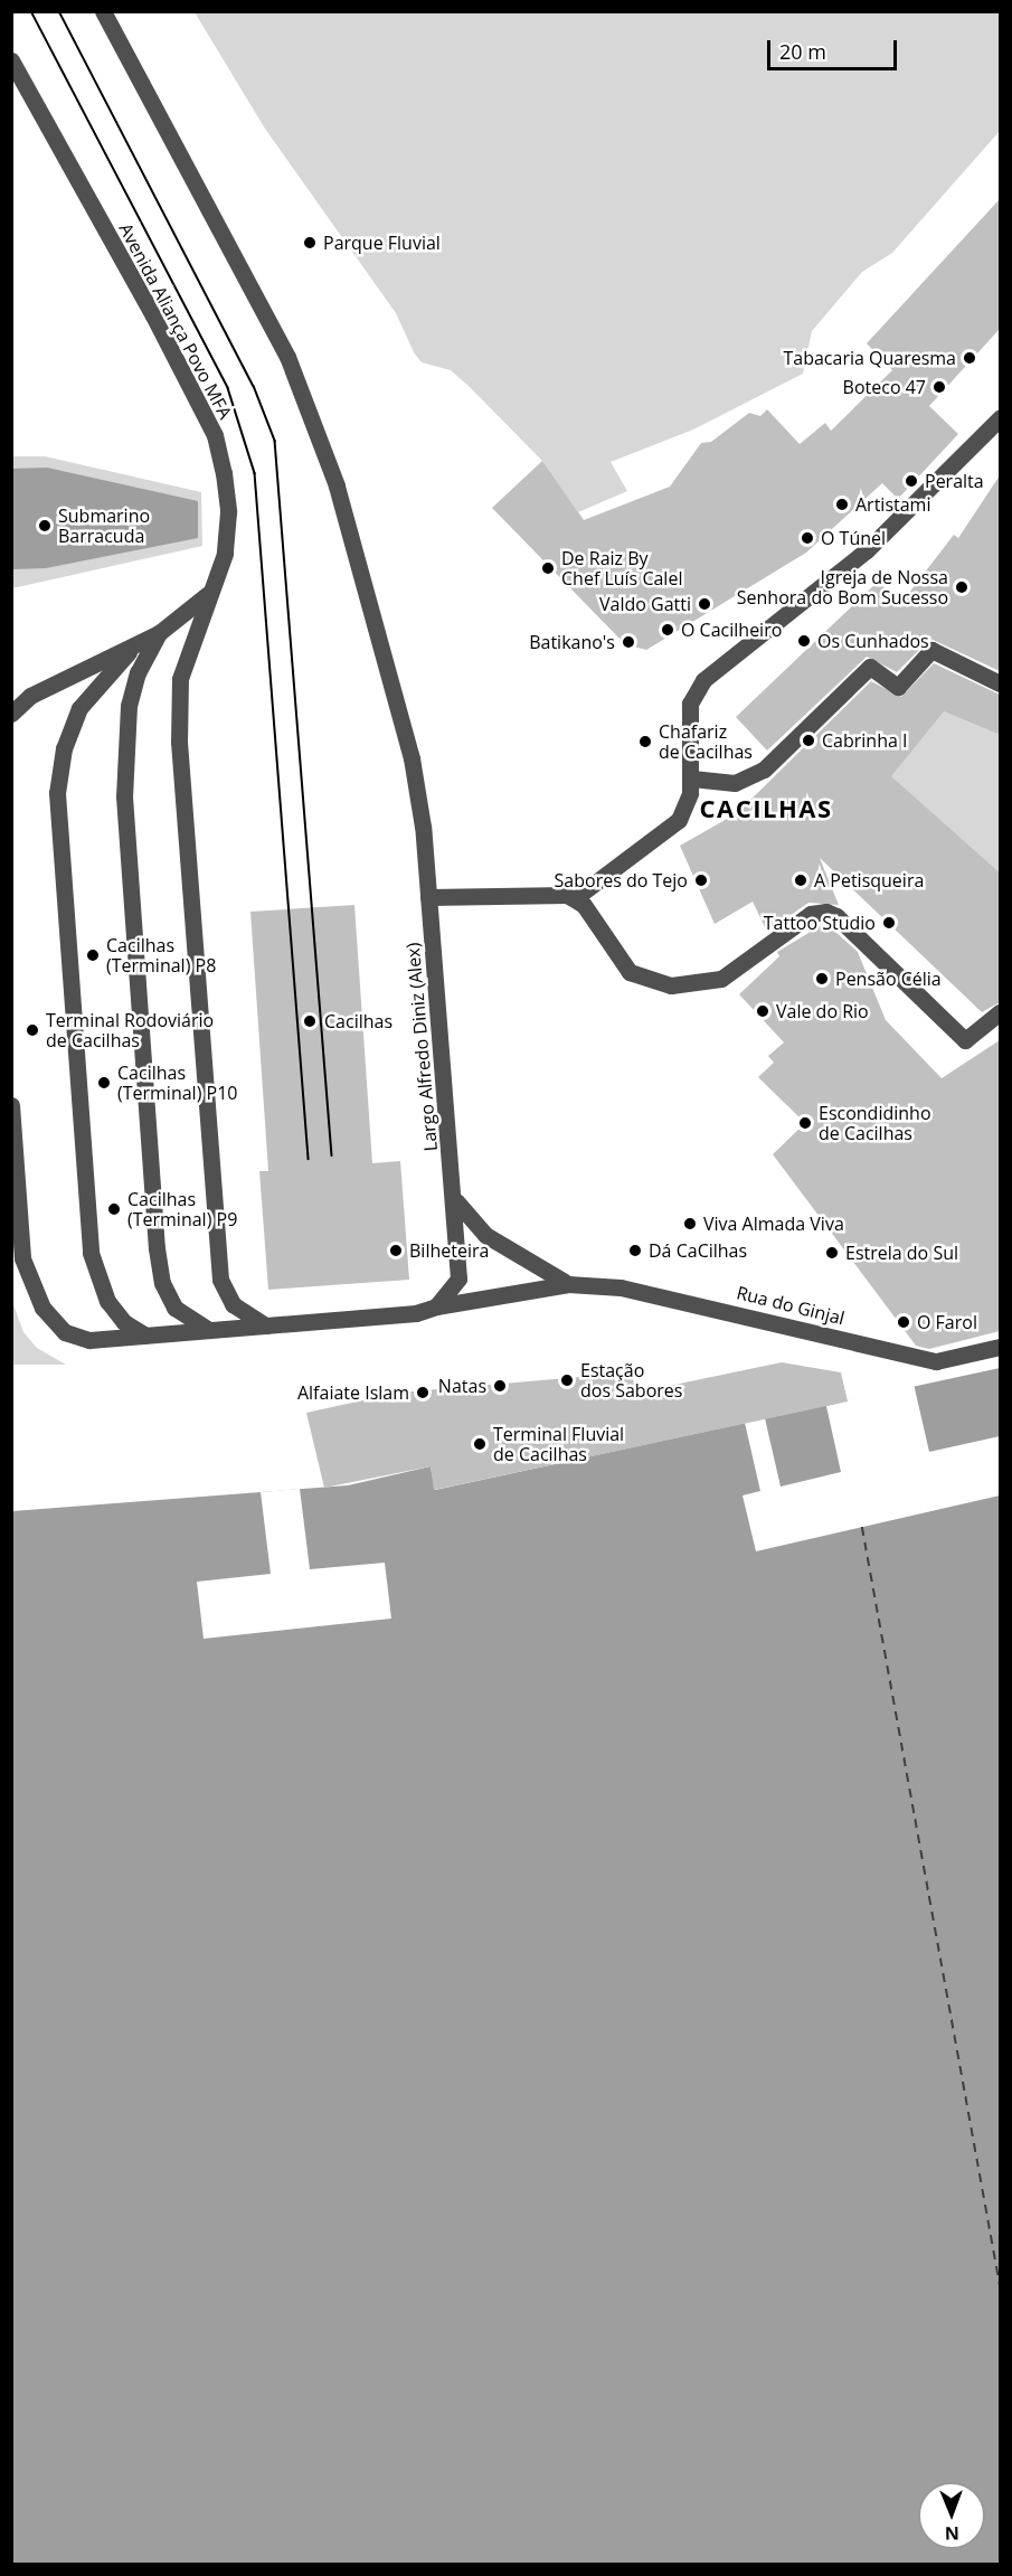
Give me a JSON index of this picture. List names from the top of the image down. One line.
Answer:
{"streets":{"street":["Avenida Aliança Povo MFA","Largo Alfredo Diniz (Alex)","Rua do Ginjal"]},"crossings":[["Largo Alfredo Diniz (Alex)","Rua do Ginjal"]],"districts":["CACILHAS"],"places":["Parque Fluvial","Tabacaria Quaresma","Boteco 47","Peralta","Artistami","Submarino Barracuda","O Túnel","De Raiz By Chef Luís Calel","Igreja de Nossa Senhora do Bom Sucesso","Valdo Gatti","O Cacilheiro","Os Cunhados","Batikano's","Cabrinha I","Chafariz de Cacilhas","Sabores do Tejo","A Petisqueira","Tattoo Studio","Cacilhas (Terminal) P8","Pensão Célia","Vale do Rio","Cacilhas","Terminal Rodoviário de Cacilhas","Cacilhas (Terminal) P10","Escondidinho de Cacilhas","Cacilhas (Terminal) P9","Viva Almada Viva","Bilheteira","Dá CaCilhas","Estrela do Sul","O Farol","Estação dos Sabores","Natas","Alfaiate Islam","Terminal Fluvial de Cacilhas"],"scale_bar":"20 m","north":"bottom"}
